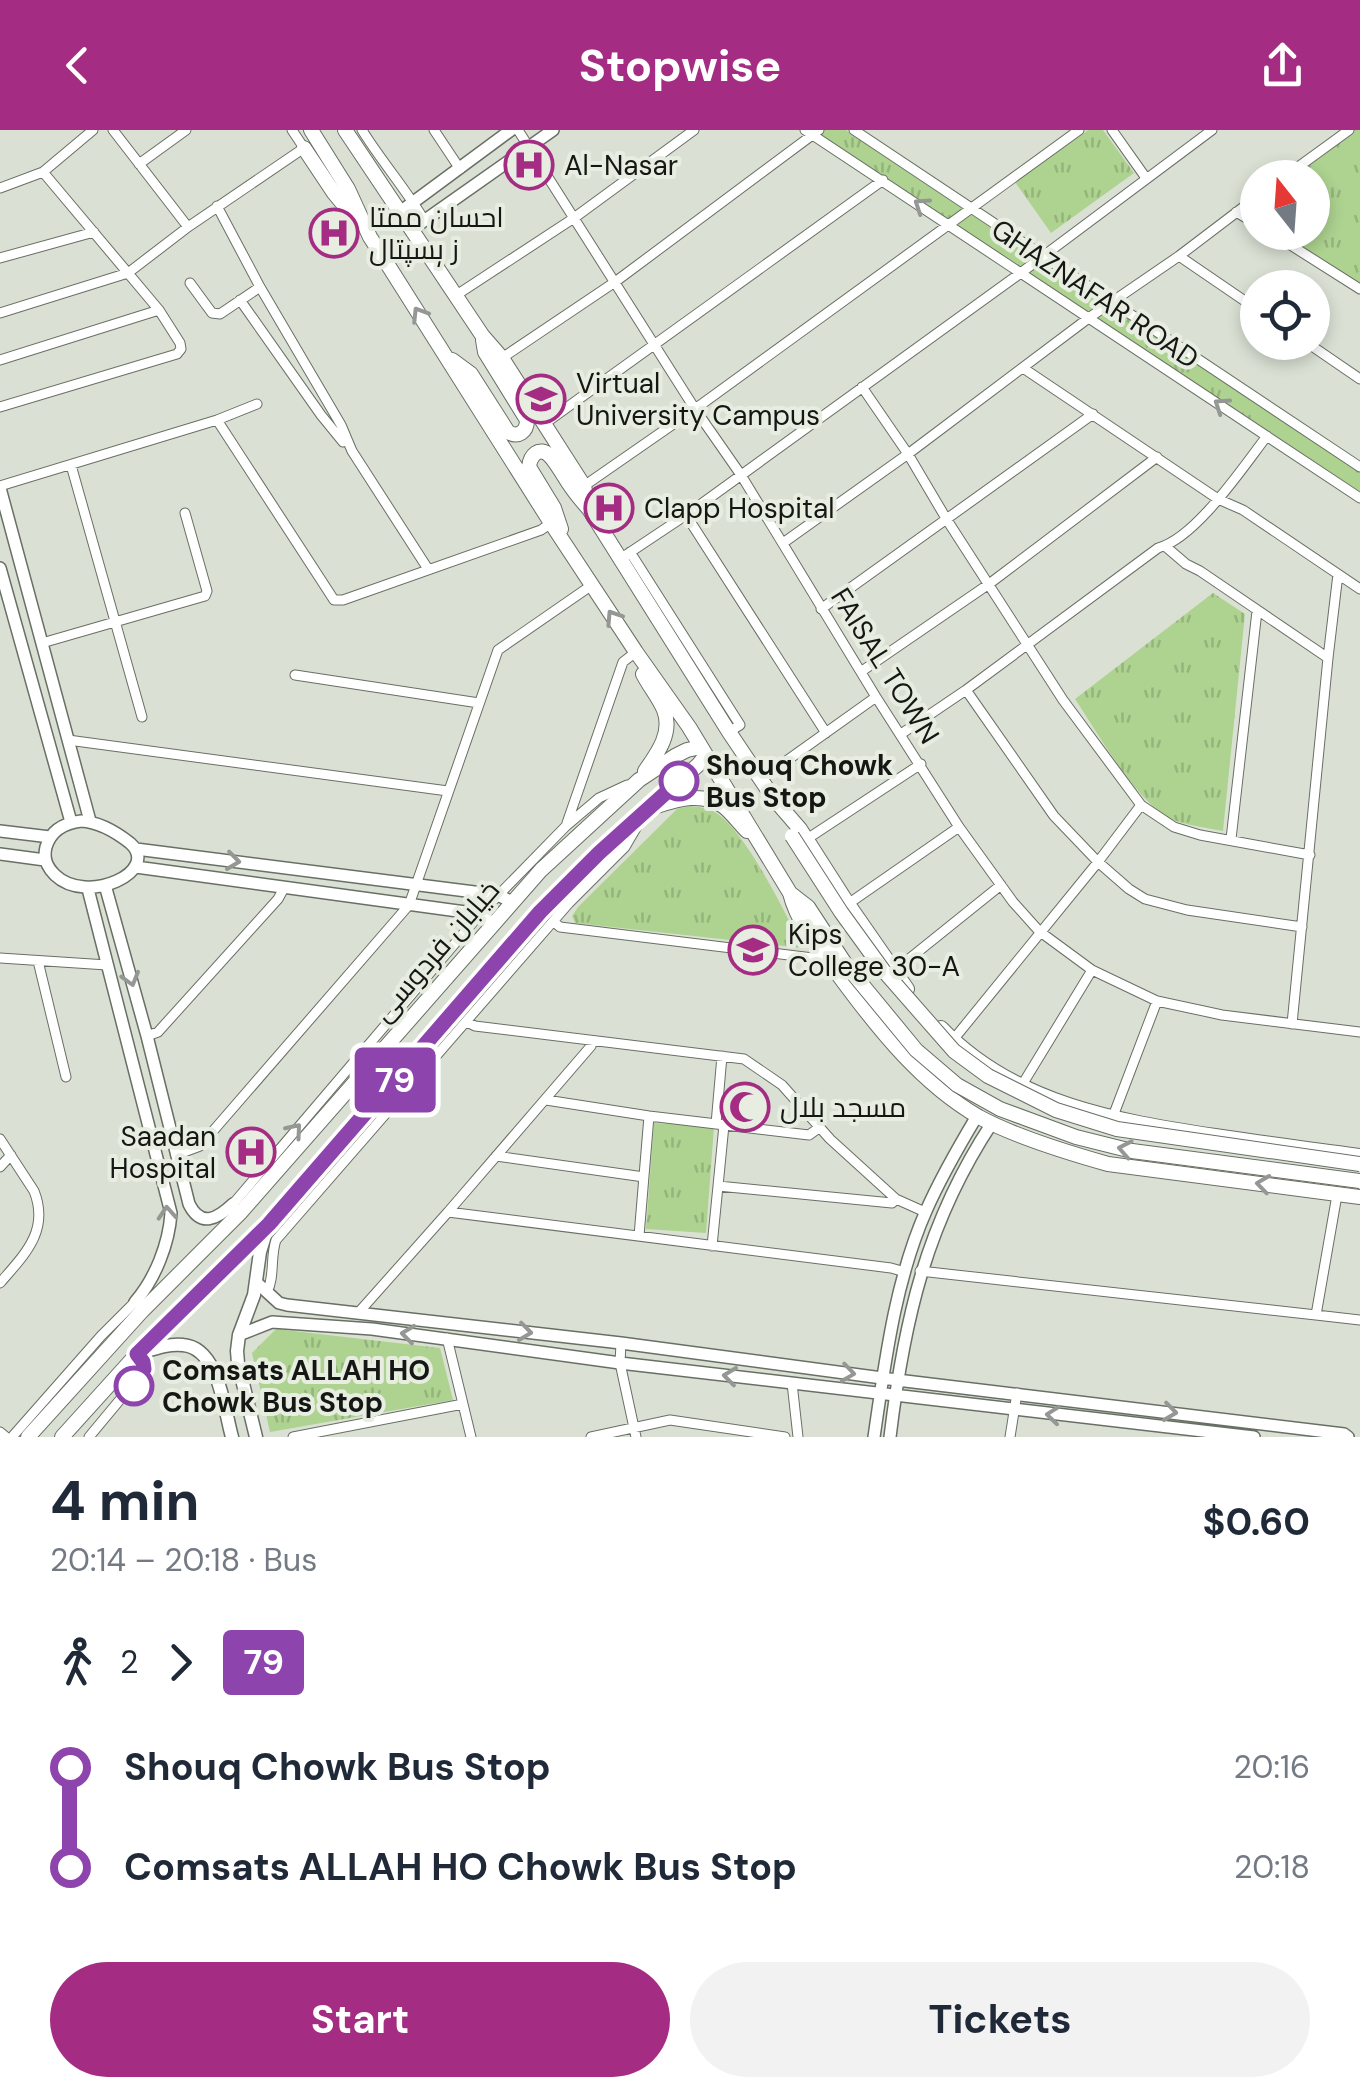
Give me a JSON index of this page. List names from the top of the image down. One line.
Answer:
{"streets":{"main road":["خیابان فردوسی"],"street":["GHAZNAFAR ROAD","FAISAL TOWN"]},"places":{"hospital":["Al-Nasar","احسان ممتا ز ہسپتال","Clapp Hospital","Saadan Hospital"],"school or university":["Virtual University Campus","Kips College 30-A"],"other":["Shouq Chowk Bus Stop","Comsats ALLAH HO Chowk Bus Stop"],"mosque":["مسجد بلال"]},"lines":["bus line 79"],"north":"top","page":{"header":"Stopwise","on_map":"79","heading":["4 min","20:14 – 20:18 · Bus","$0.60"],"legs":["2","79"],"list":[{"name":"Shouq Chowk Bus Stop","value":"20:16"},{"name":"Comsats ALLAH HO Chowk Bus Stop","value":"20:18"}],"buttons":["Start","Tickets"]}}
